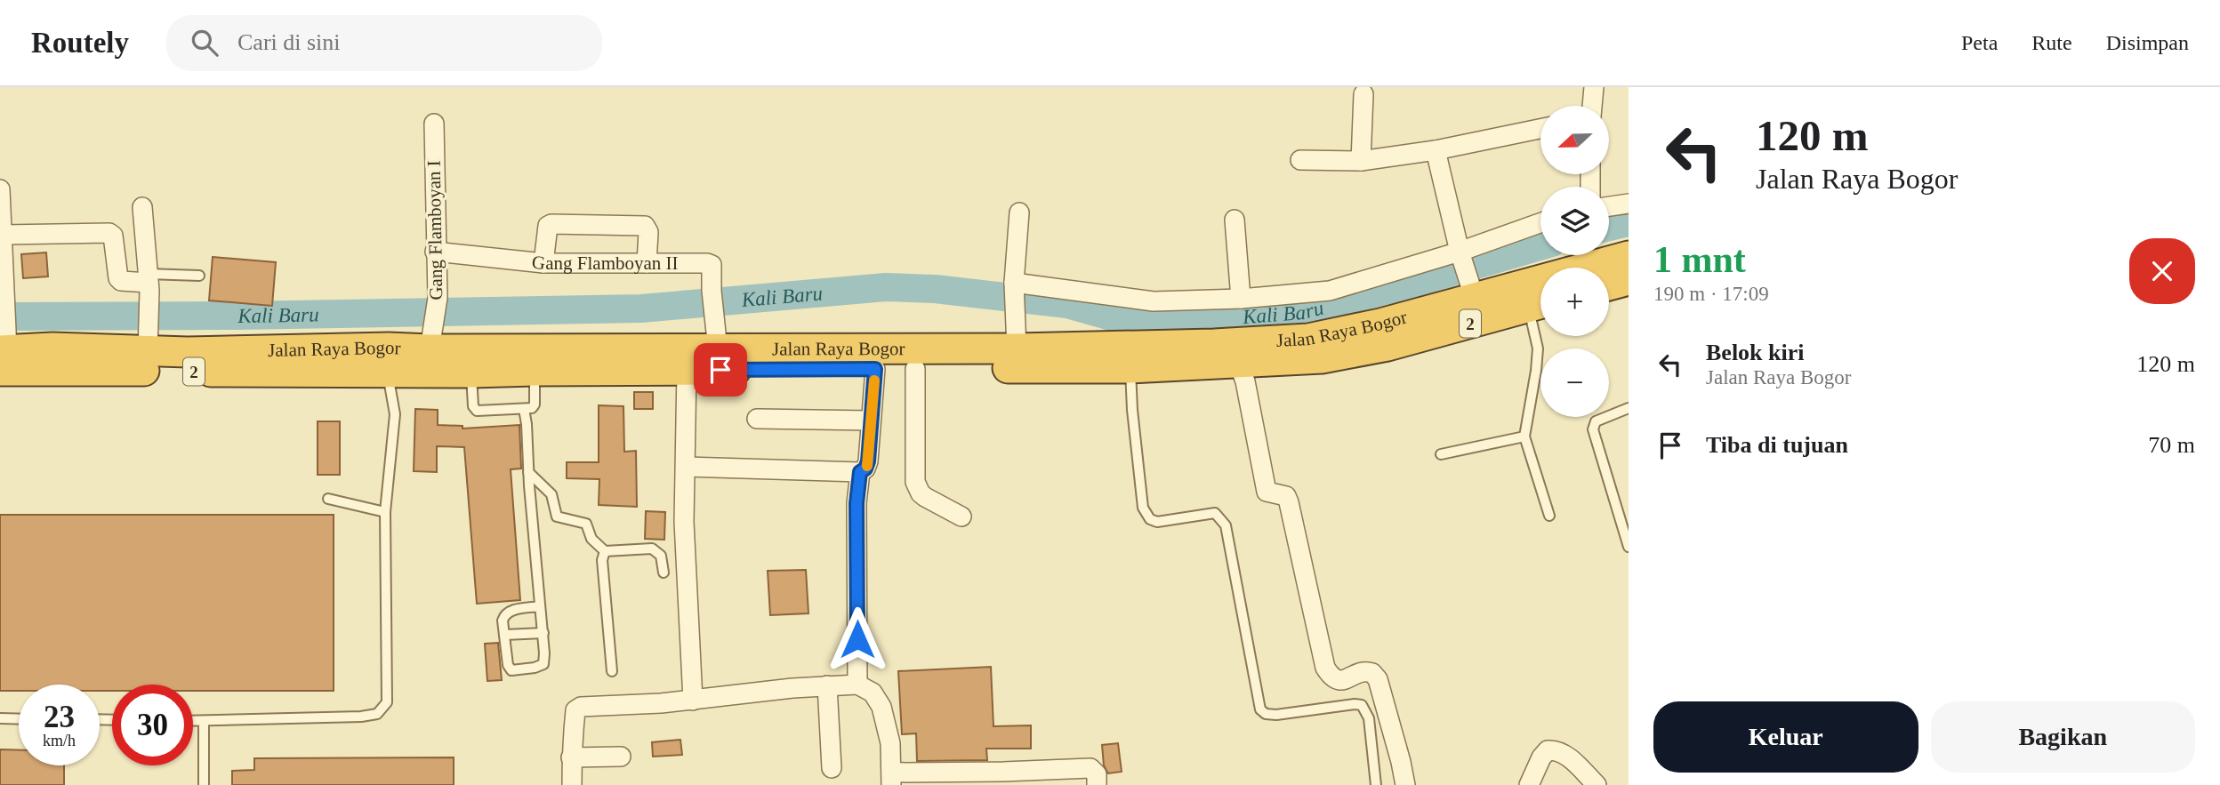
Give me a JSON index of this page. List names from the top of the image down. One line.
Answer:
{"streets":{"highway":["2","Jalan Raya Bogor"],"street":["Gang Flamboyan I","Gang Flamboyan II"]},"crossings":[["Gang Flamboyan I","Gang Flamboyan II"],["Gang Flamboyan I","Jalan Raya Bogor"],["Gang Flamboyan II","Jalan Raya Bogor"]],"water":["Kali Baru"],"north":"left","page":{"header":"Routely","search":"Cari di sini","nav":["Peta","Rute","Disimpan"],"turn":["120 m","Jalan Raya Bogor"],"map_buttons":["+","−"],"heading":["1 mnt","190 m · 17:09"],"list":[{"name":"Belok kiri","note":"Jalan Raya Bogor","value":"120 m"},{"name":"Tiba di tujuan","value":"70 m"}],"speed":"23 km/h","limit":"30","buttons":["Keluar","Bagikan"]}}
